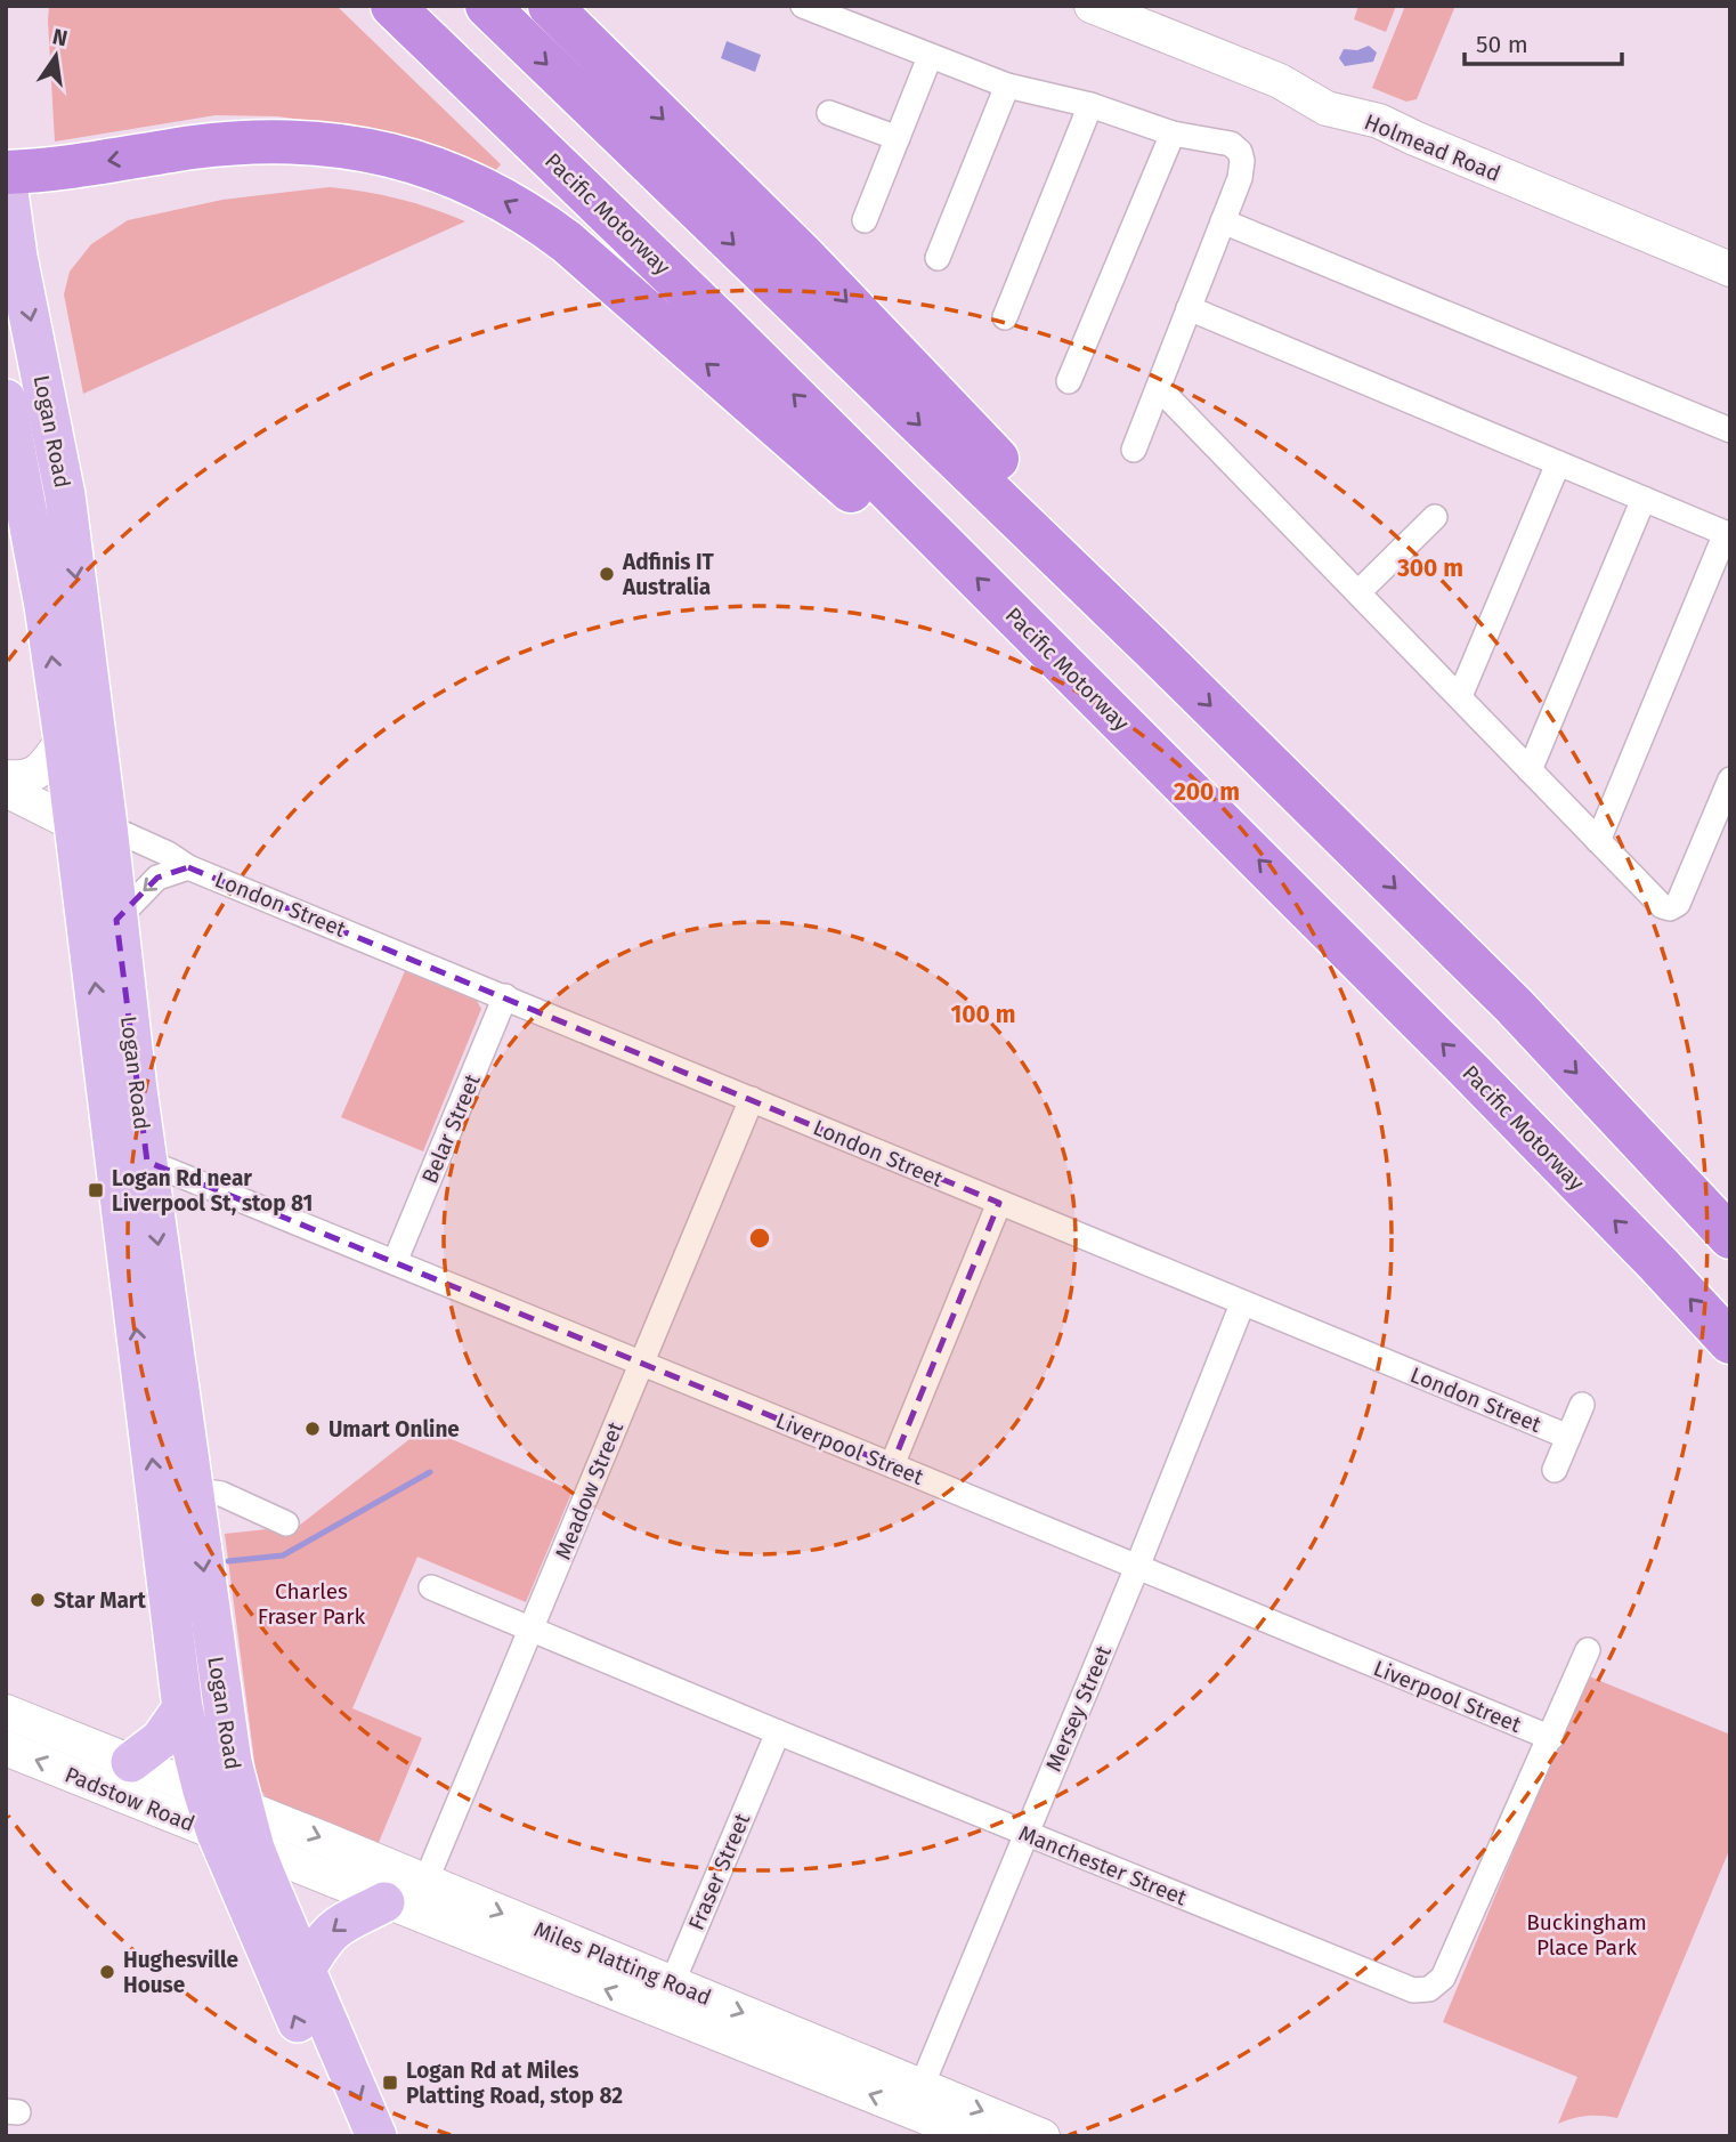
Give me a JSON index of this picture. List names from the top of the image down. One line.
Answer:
{"streets":{"highway":["Pacific Motorway"],"main road":["Holmead Road","Logan Road","Padstow Road","Miles Platting Road"],"street":["London Street","Belar Street","Liverpool Street","Meadow Street","Mersey Street","Manchester Street","Fraser Street"]},"crossings":[["Logan Road","London Street"],["Logan Road","Liverpool Street"],["Logan Road","Padstow Road"],["Logan Road","Miles Platting Road"],["London Street","Belar Street"],["London Street","Meadow Street"],["London Street","Mersey Street"],["Belar Street","Liverpool Street"],["Liverpool Street","Meadow Street"],["Liverpool Street","Mersey Street"],["Liverpool Street","Manchester Street"],["Meadow Street","Manchester Street"],["Meadow Street","Miles Platting Road"],["Mersey Street","Manchester Street"],["Mersey Street","Miles Platting Road"],["Padstow Road","Miles Platting Road"],["Manchester Street","Fraser Street"],["Fraser Street","Miles Platting Road"]],"parks":["Charles Fraser Park","Buckingham Place Park"],"places":{"other":["Adfinis IT Australia","Umart Online","Star Mart","Hughesville House"],"transit":["Logan Rd near Liverpool St, stop 81","Logan Rd at Miles Platting Road, stop 82"]},"scale_bar":"50 m","north":"top","rings":["300 m","200 m","100 m"]}
